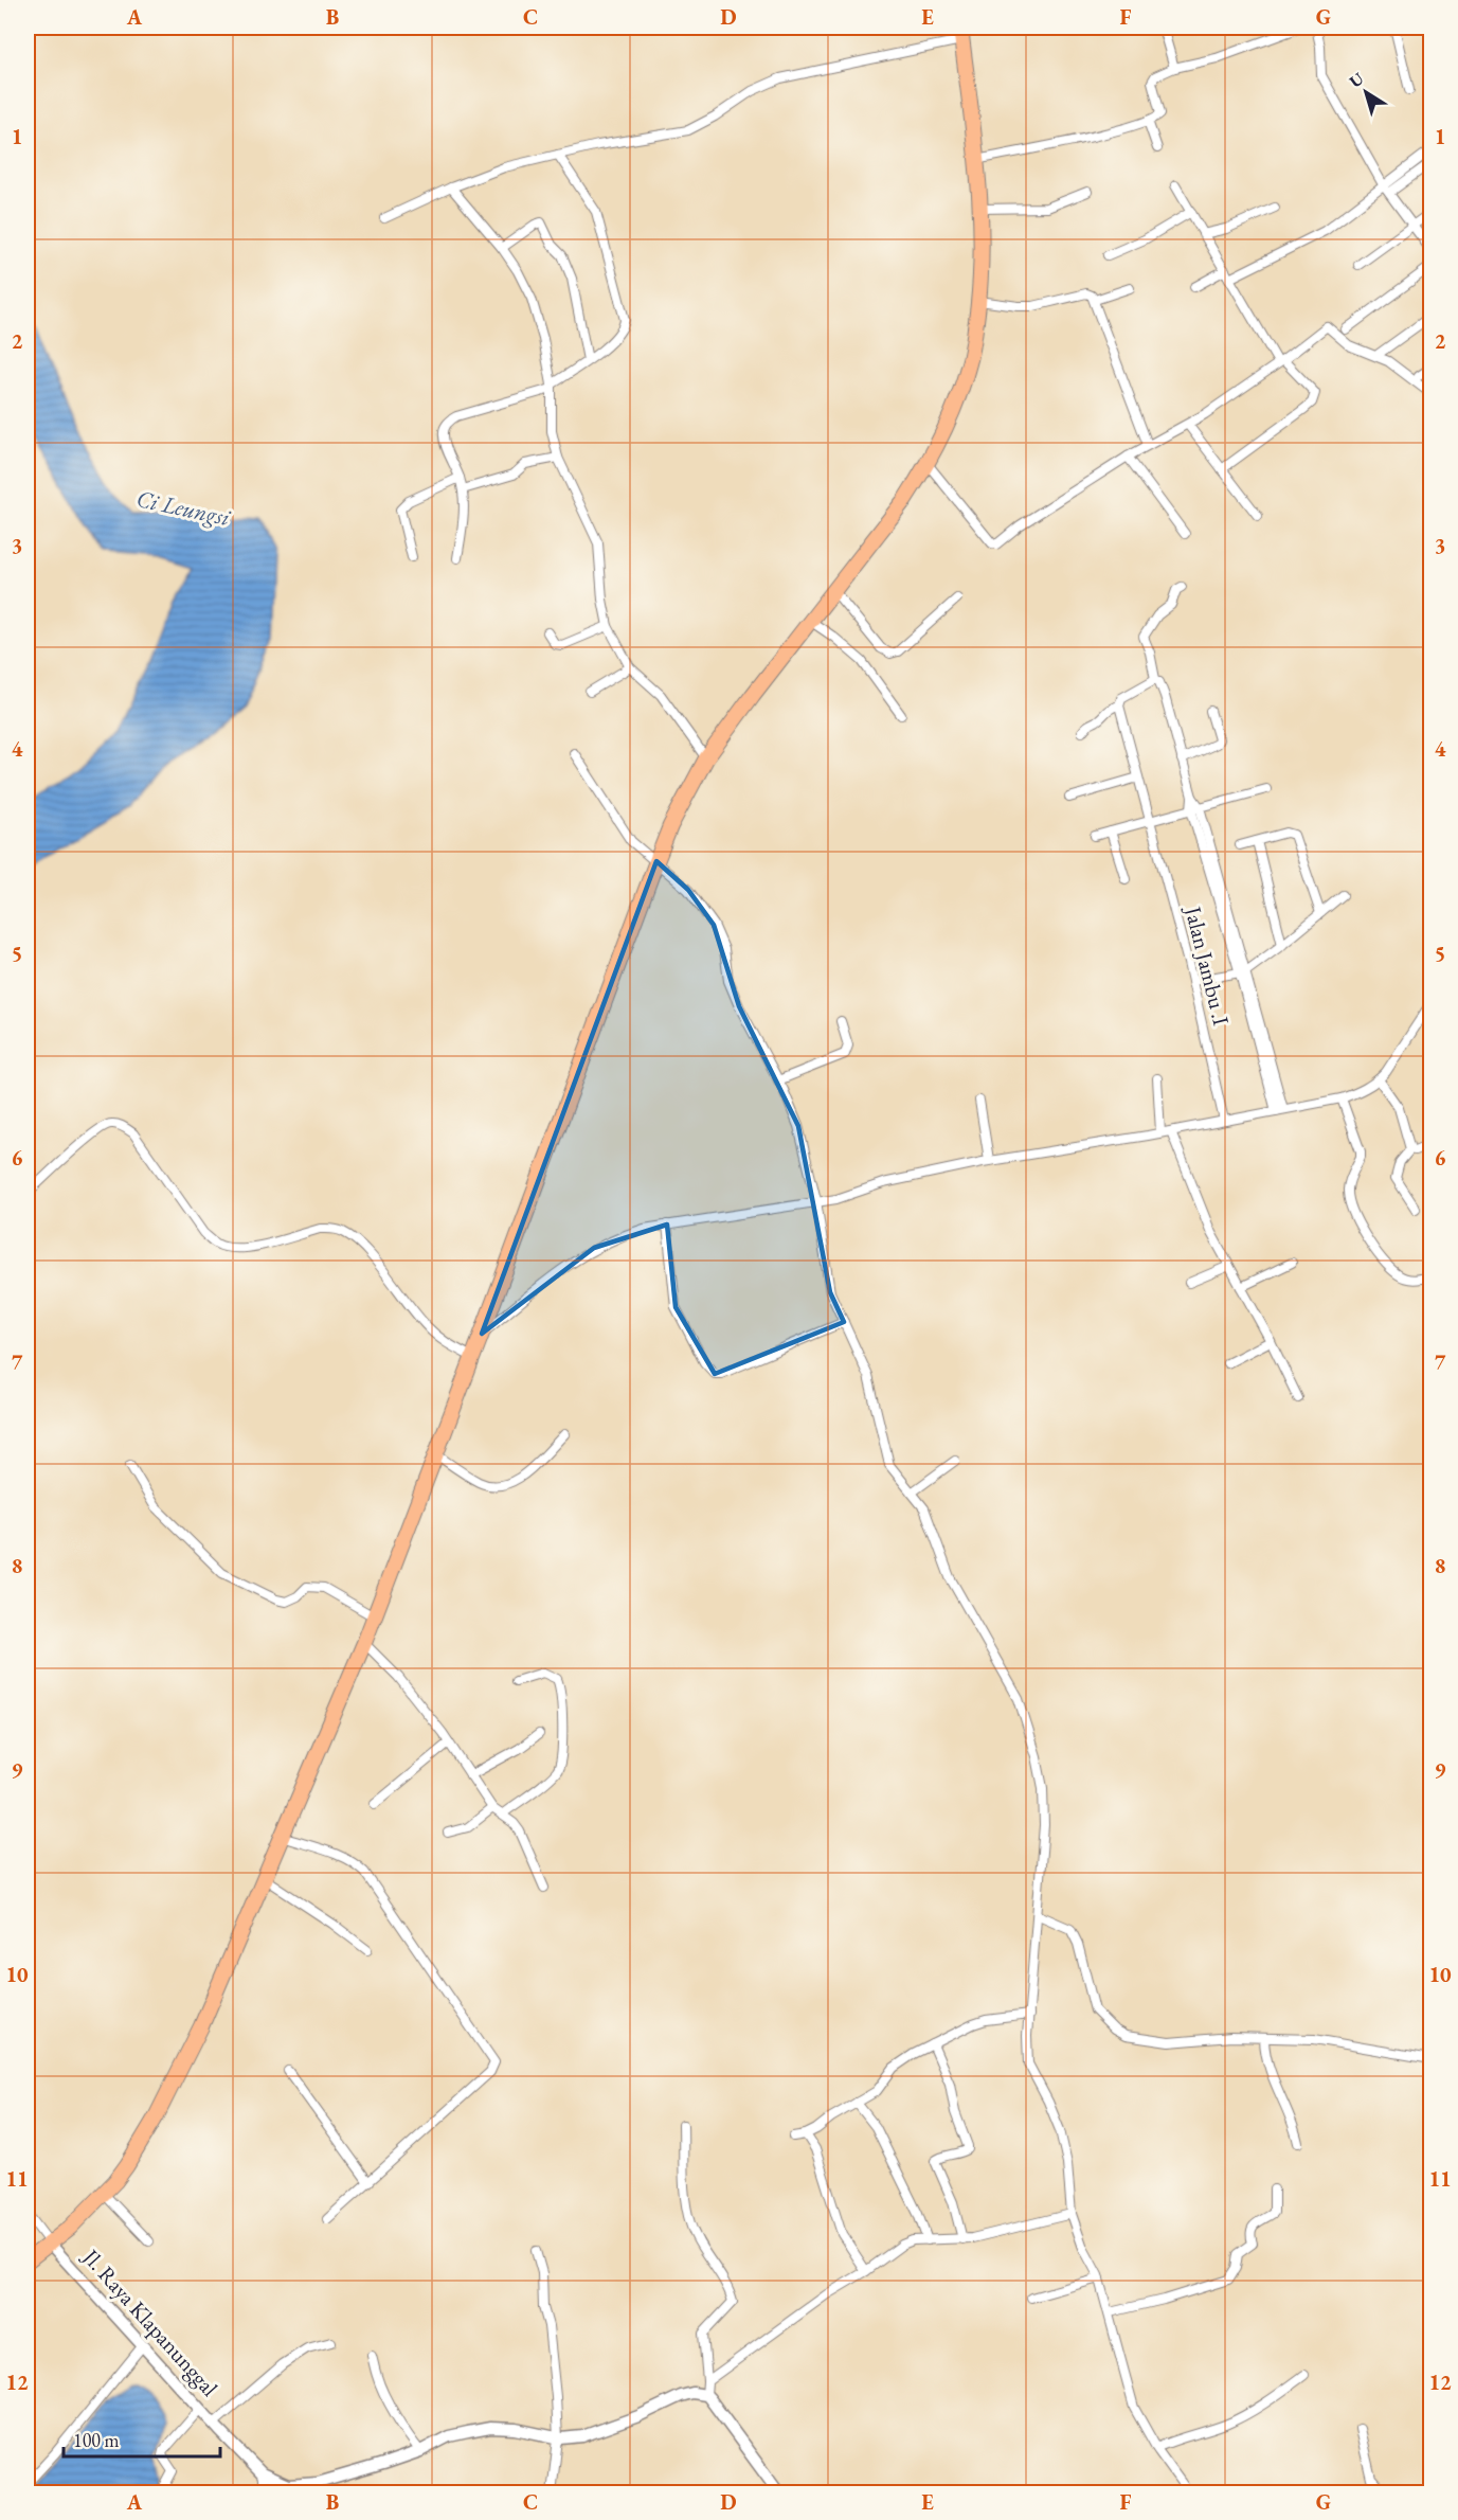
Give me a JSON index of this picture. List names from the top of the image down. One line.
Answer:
{"streets":{"street":["Jalan Jambu .I","Jl. Raya Klapanunggal"]},"water":["Ci Leungsi"],"scale_bar":"100 m","north":"top left","grid":{"columns":["A","B","C","D","E","F","G"],"rows":["1","2","3","4","5","6","7","8","9","10","11","12"]}}
